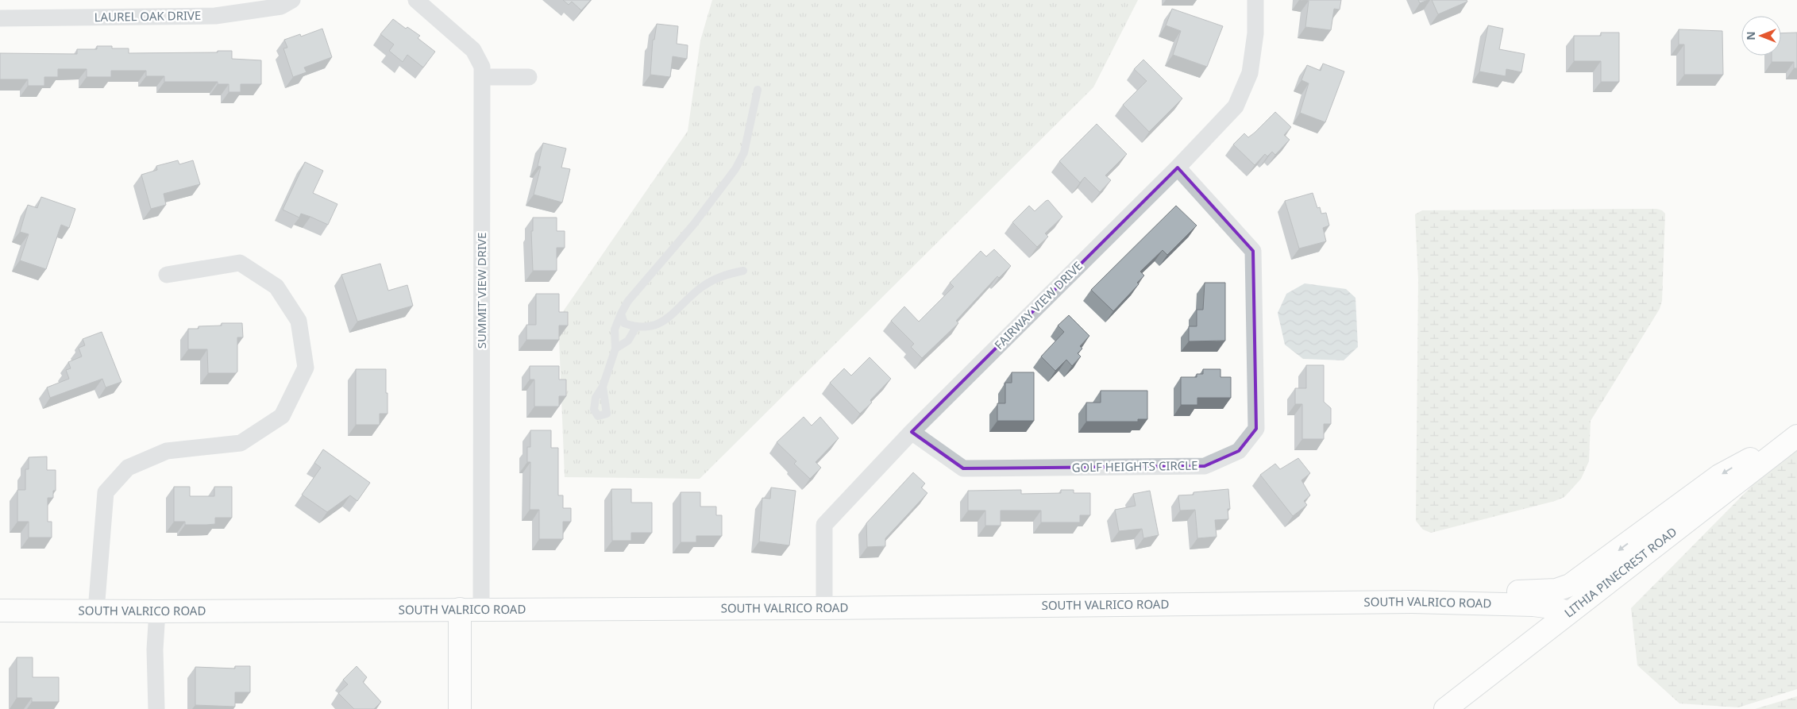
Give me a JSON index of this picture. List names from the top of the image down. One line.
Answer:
{"streets":{"street":["LAUREL OAK DRIVE","SUMMIT VIEW DRIVE","FAIRWAY VIEW DRIVE","GOLF HEIGHTS CIRCLE","LITHIA PINECREST ROAD","SOUTH VALRICO ROAD"]},"crossings":[["SUMMIT VIEW DRIVE","SOUTH VALRICO ROAD"],["FAIRWAY VIEW DRIVE","GOLF HEIGHTS CIRCLE"],["FAIRWAY VIEW DRIVE","SOUTH VALRICO ROAD"],["LITHIA PINECREST ROAD","SOUTH VALRICO ROAD"]],"north":"left"}
